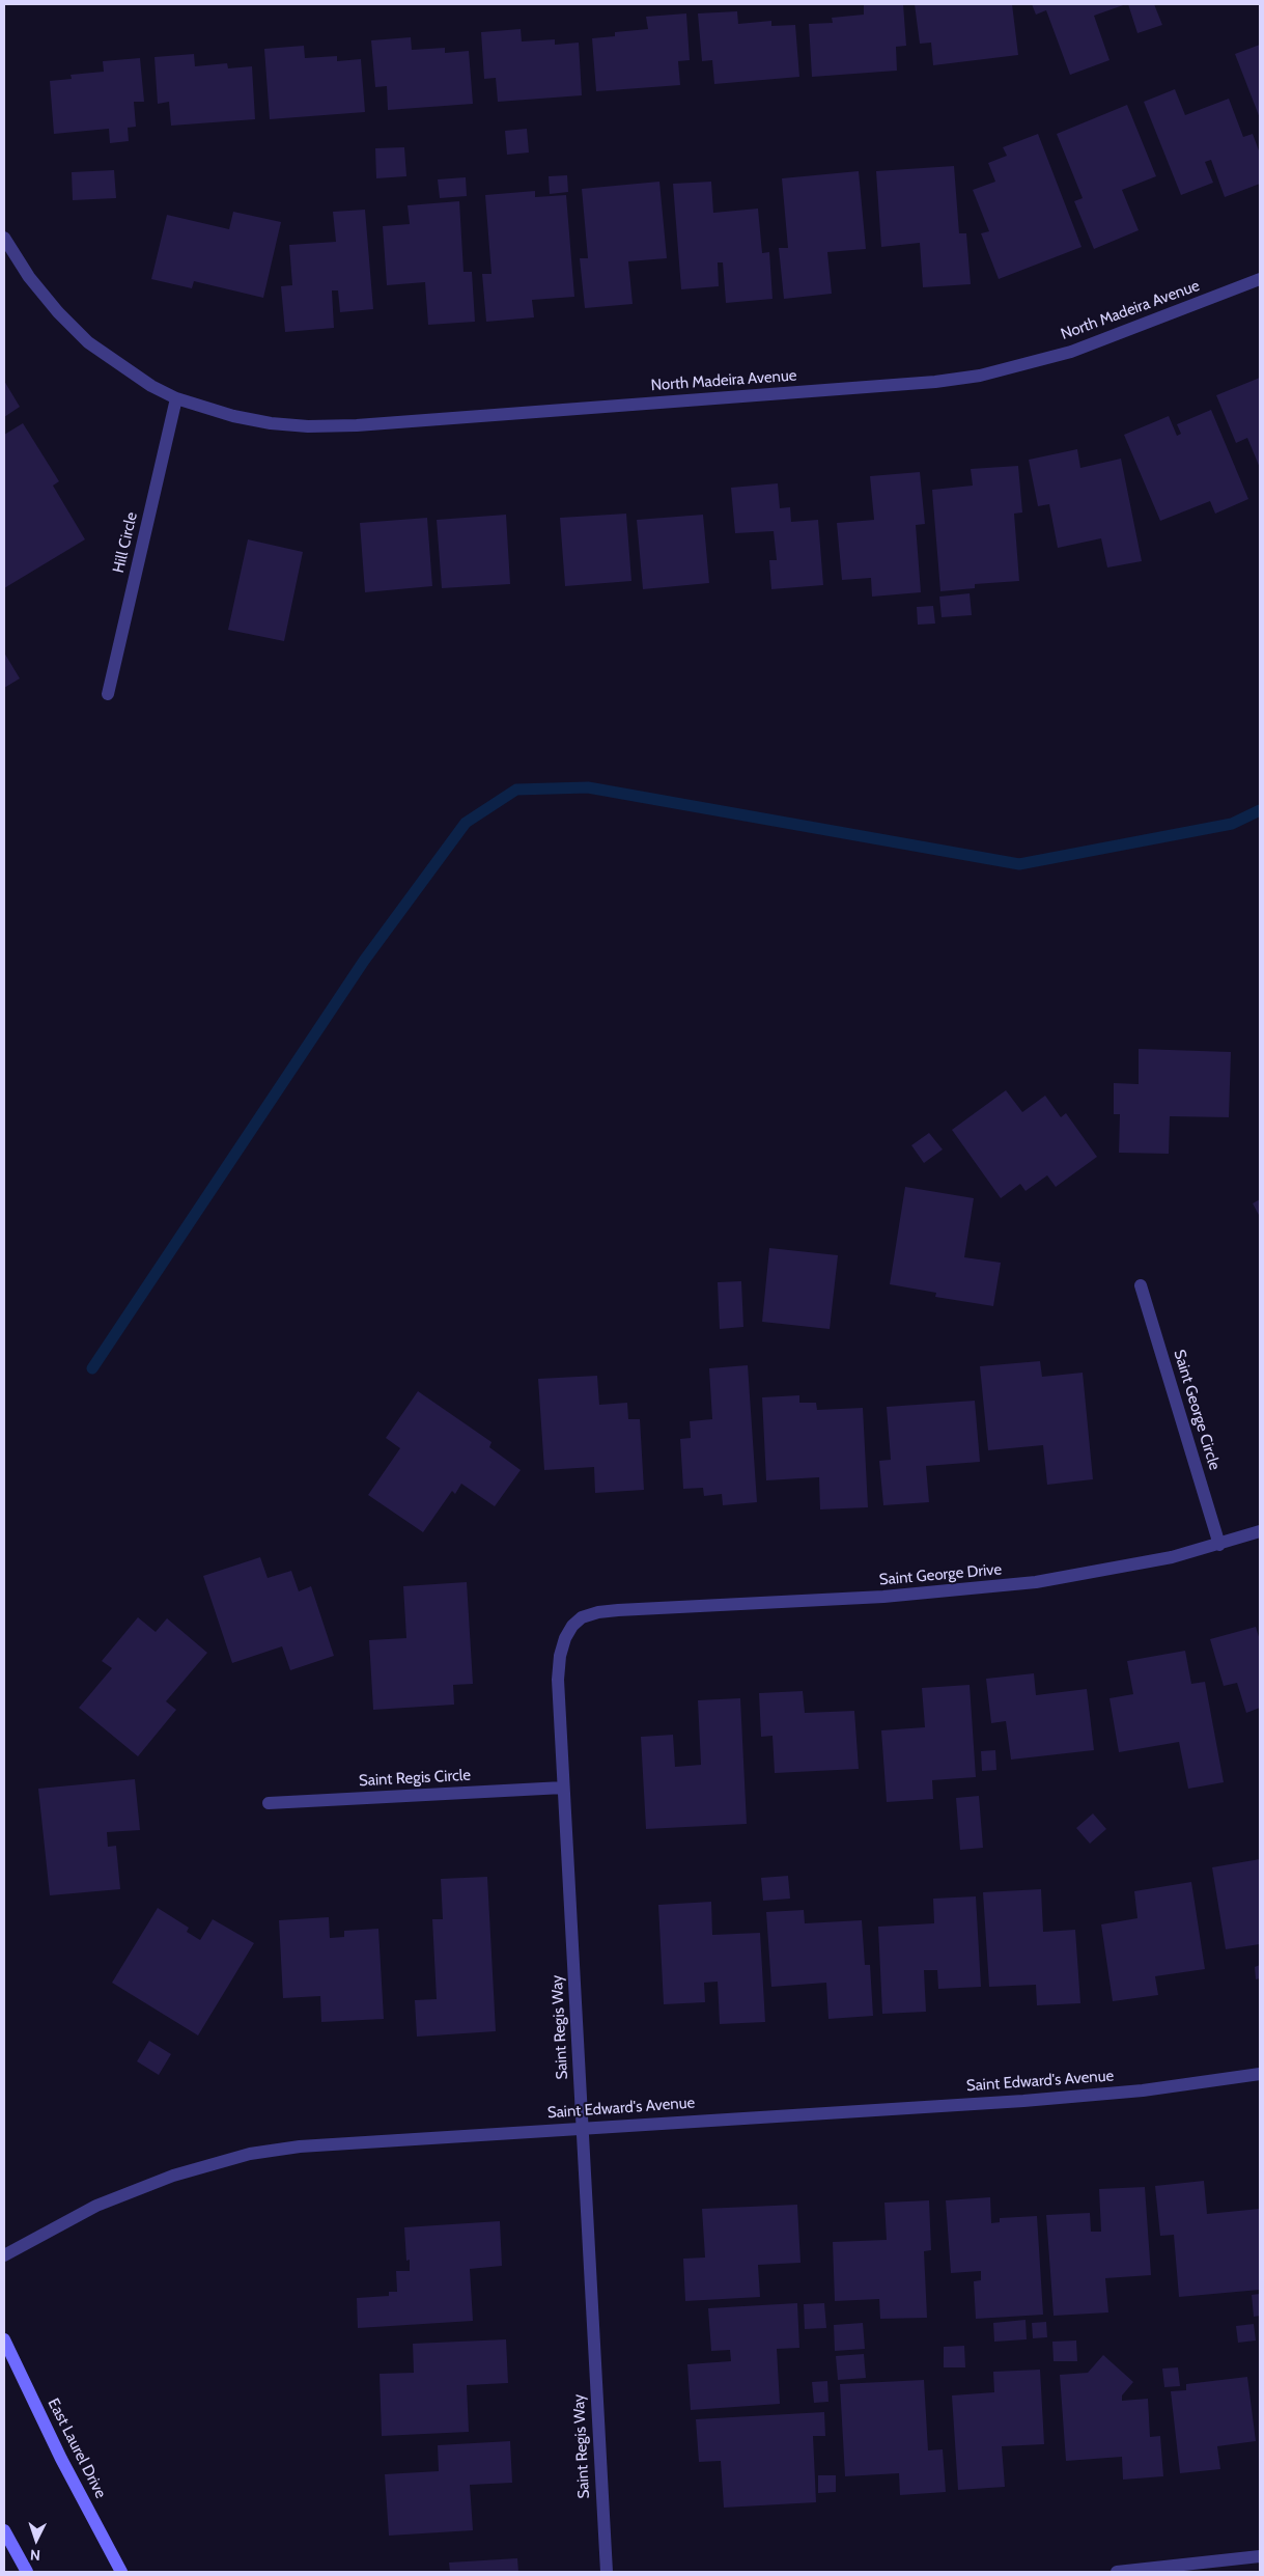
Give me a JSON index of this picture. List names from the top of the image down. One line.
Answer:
{"streets":{"main road":["East Laurel Drive"],"street":["North Madeira Avenue","Hill Circle","Saint George Circle","Saint George Drive","Saint Regis Circle","Saint Regis Way","Saint Edward's Avenue"]},"crossings":[["North Madeira Avenue","Hill Circle"],["Saint George Circle","Saint George Drive"],["Saint George Drive","Saint Regis Way"],["Saint Regis Circle","Saint Regis Way"],["Saint Regis Way","Saint Edward's Avenue"]],"north":"bottom"}
